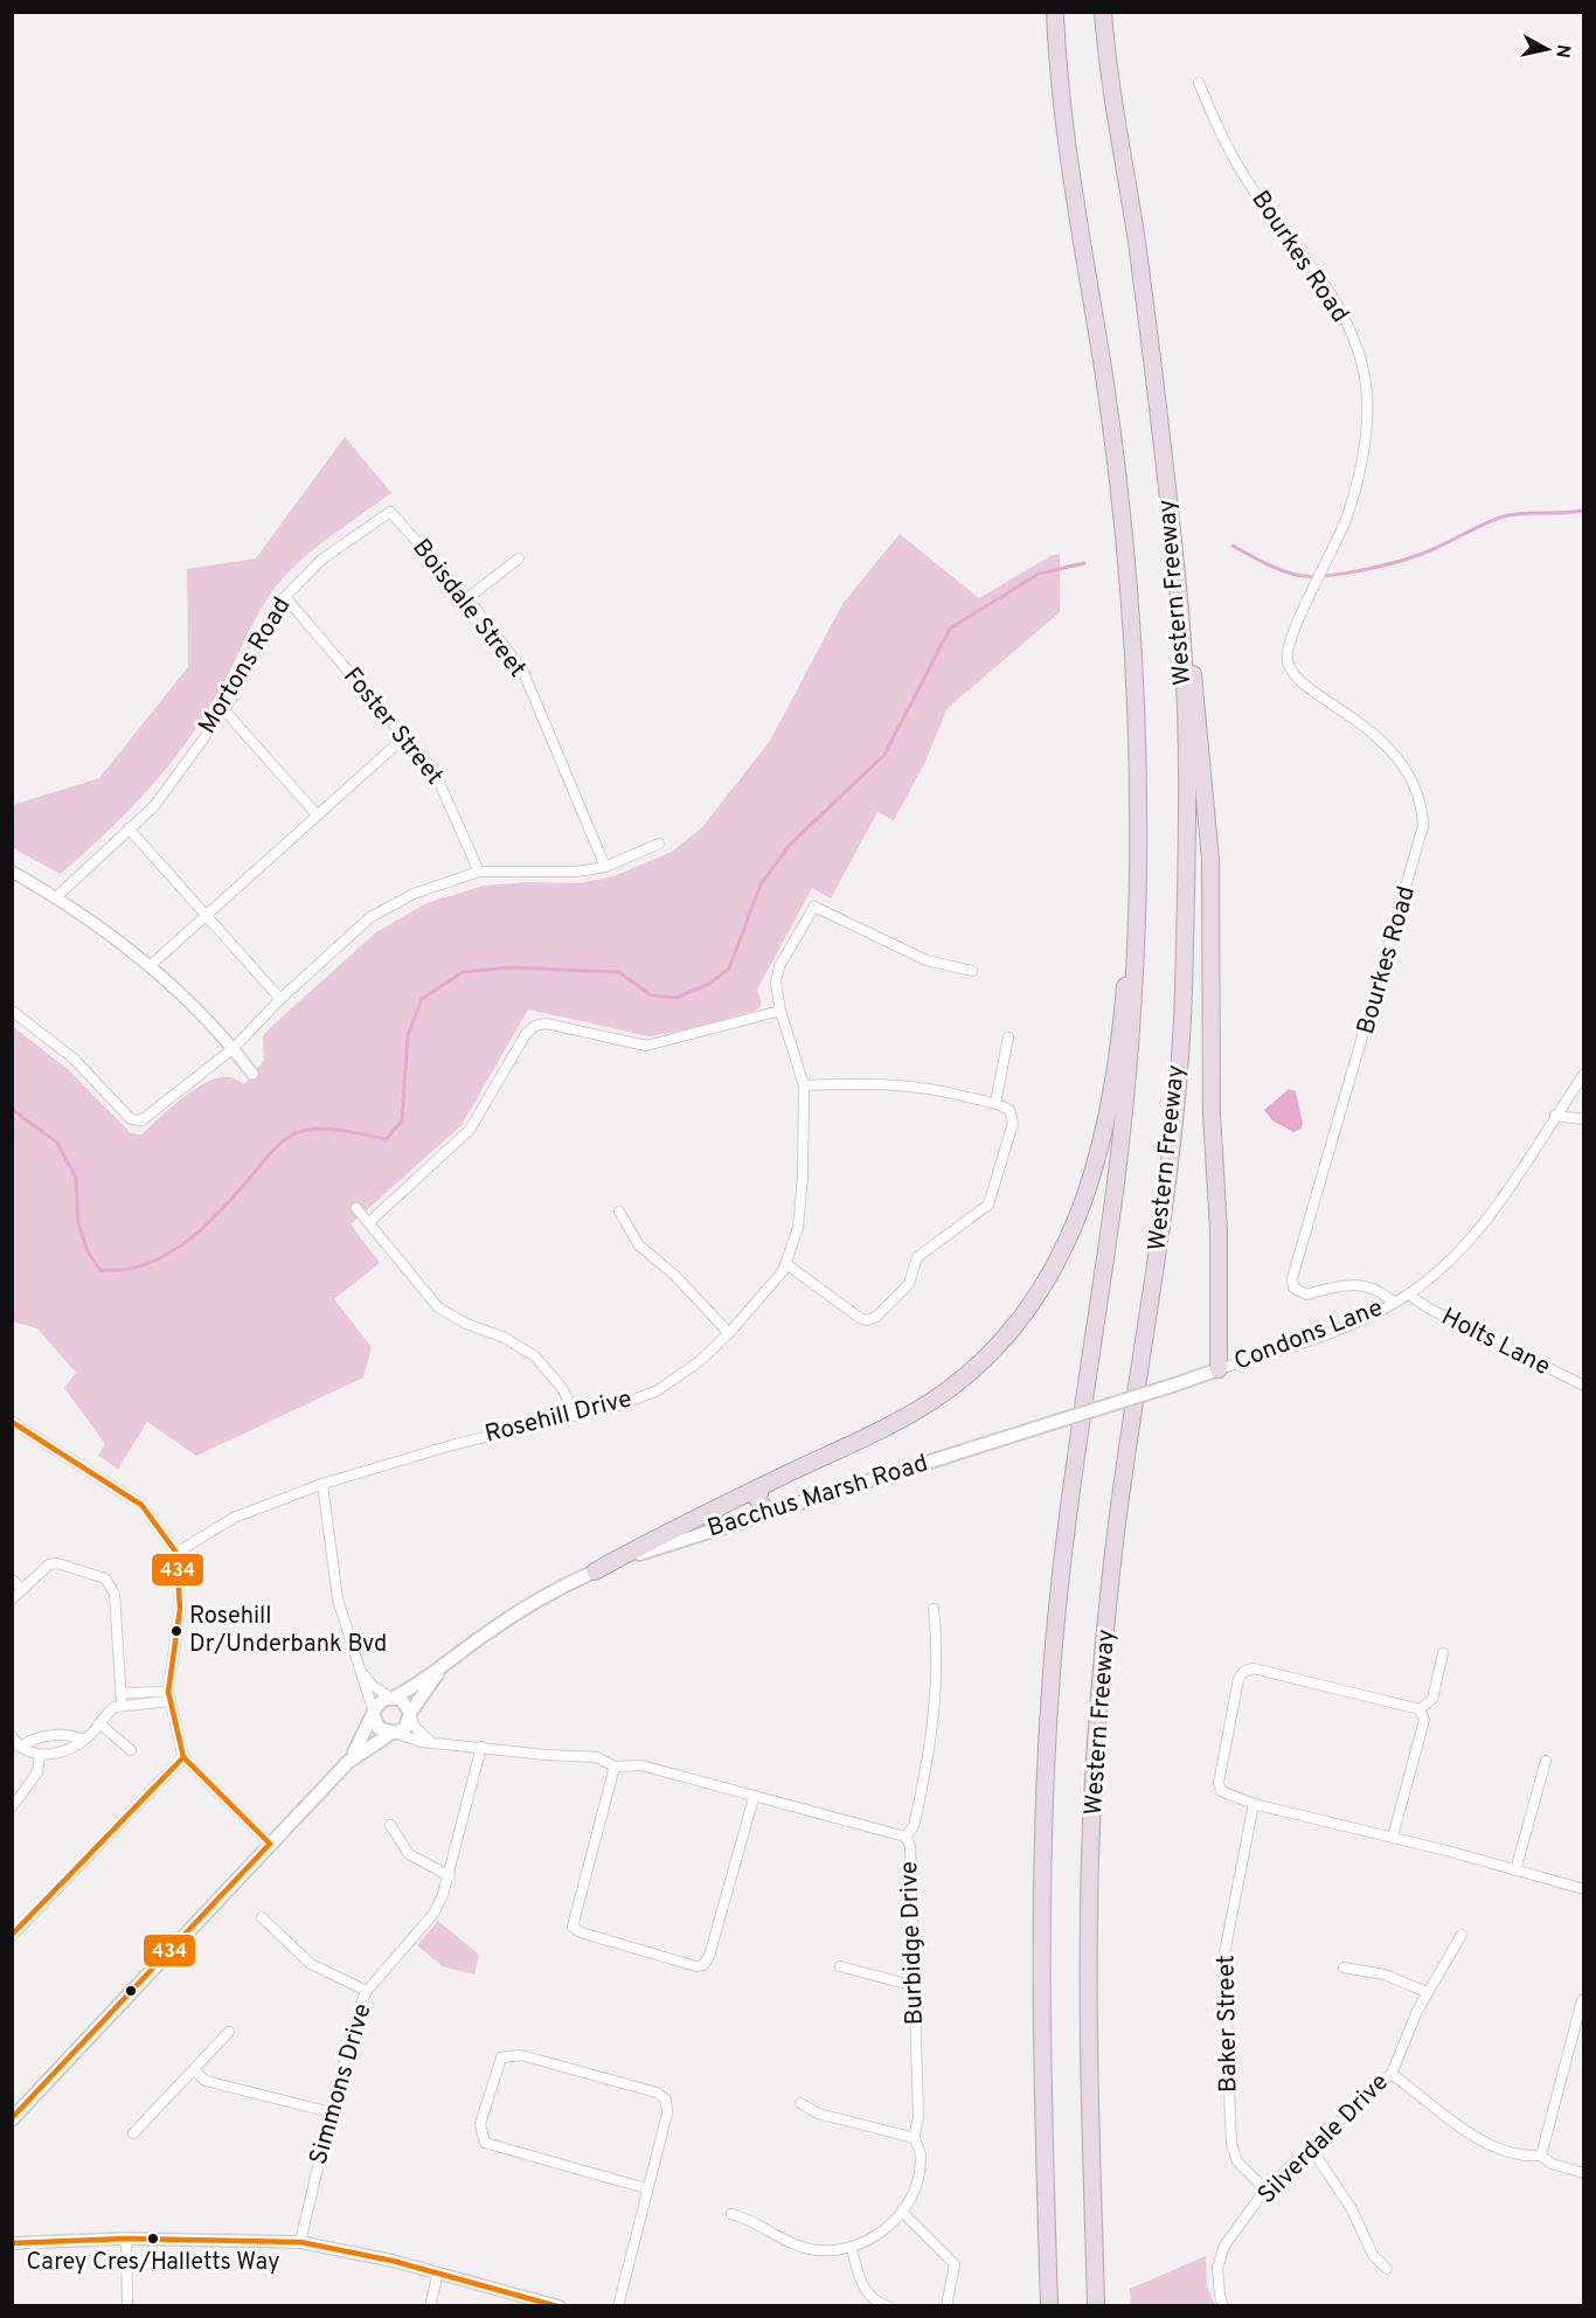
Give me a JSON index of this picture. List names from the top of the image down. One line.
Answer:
{"streets":{"highway":["Western Freeway"],"main road":["Bacchus Marsh Road"],"street":["Bourkes Road","Boisdale Street","Mortons Road","Foster Street","Condons Lane","Holts Lane","Rosehill Drive","Burbidge Drive","Baker Street","Simmons Drive","Silverdale Drive"]},"crossings":[["Bourkes Road","Condons Lane"],["Boisdale Street","Mortons Road"],["Mortons Road","Foster Street"],["Condons Lane","Holts Lane"],["Condons Lane","Bacchus Marsh Road"],["Bacchus Marsh Road","Burbidge Drive"],["Burbidge Drive","Simmons Drive"],["Baker Street","Silverdale Drive"]],"places":["Rosehill Dr/Underbank Bvd","Carey Cres/Halletts Way"],"lines":["transit line 434"],"north":"right"}
